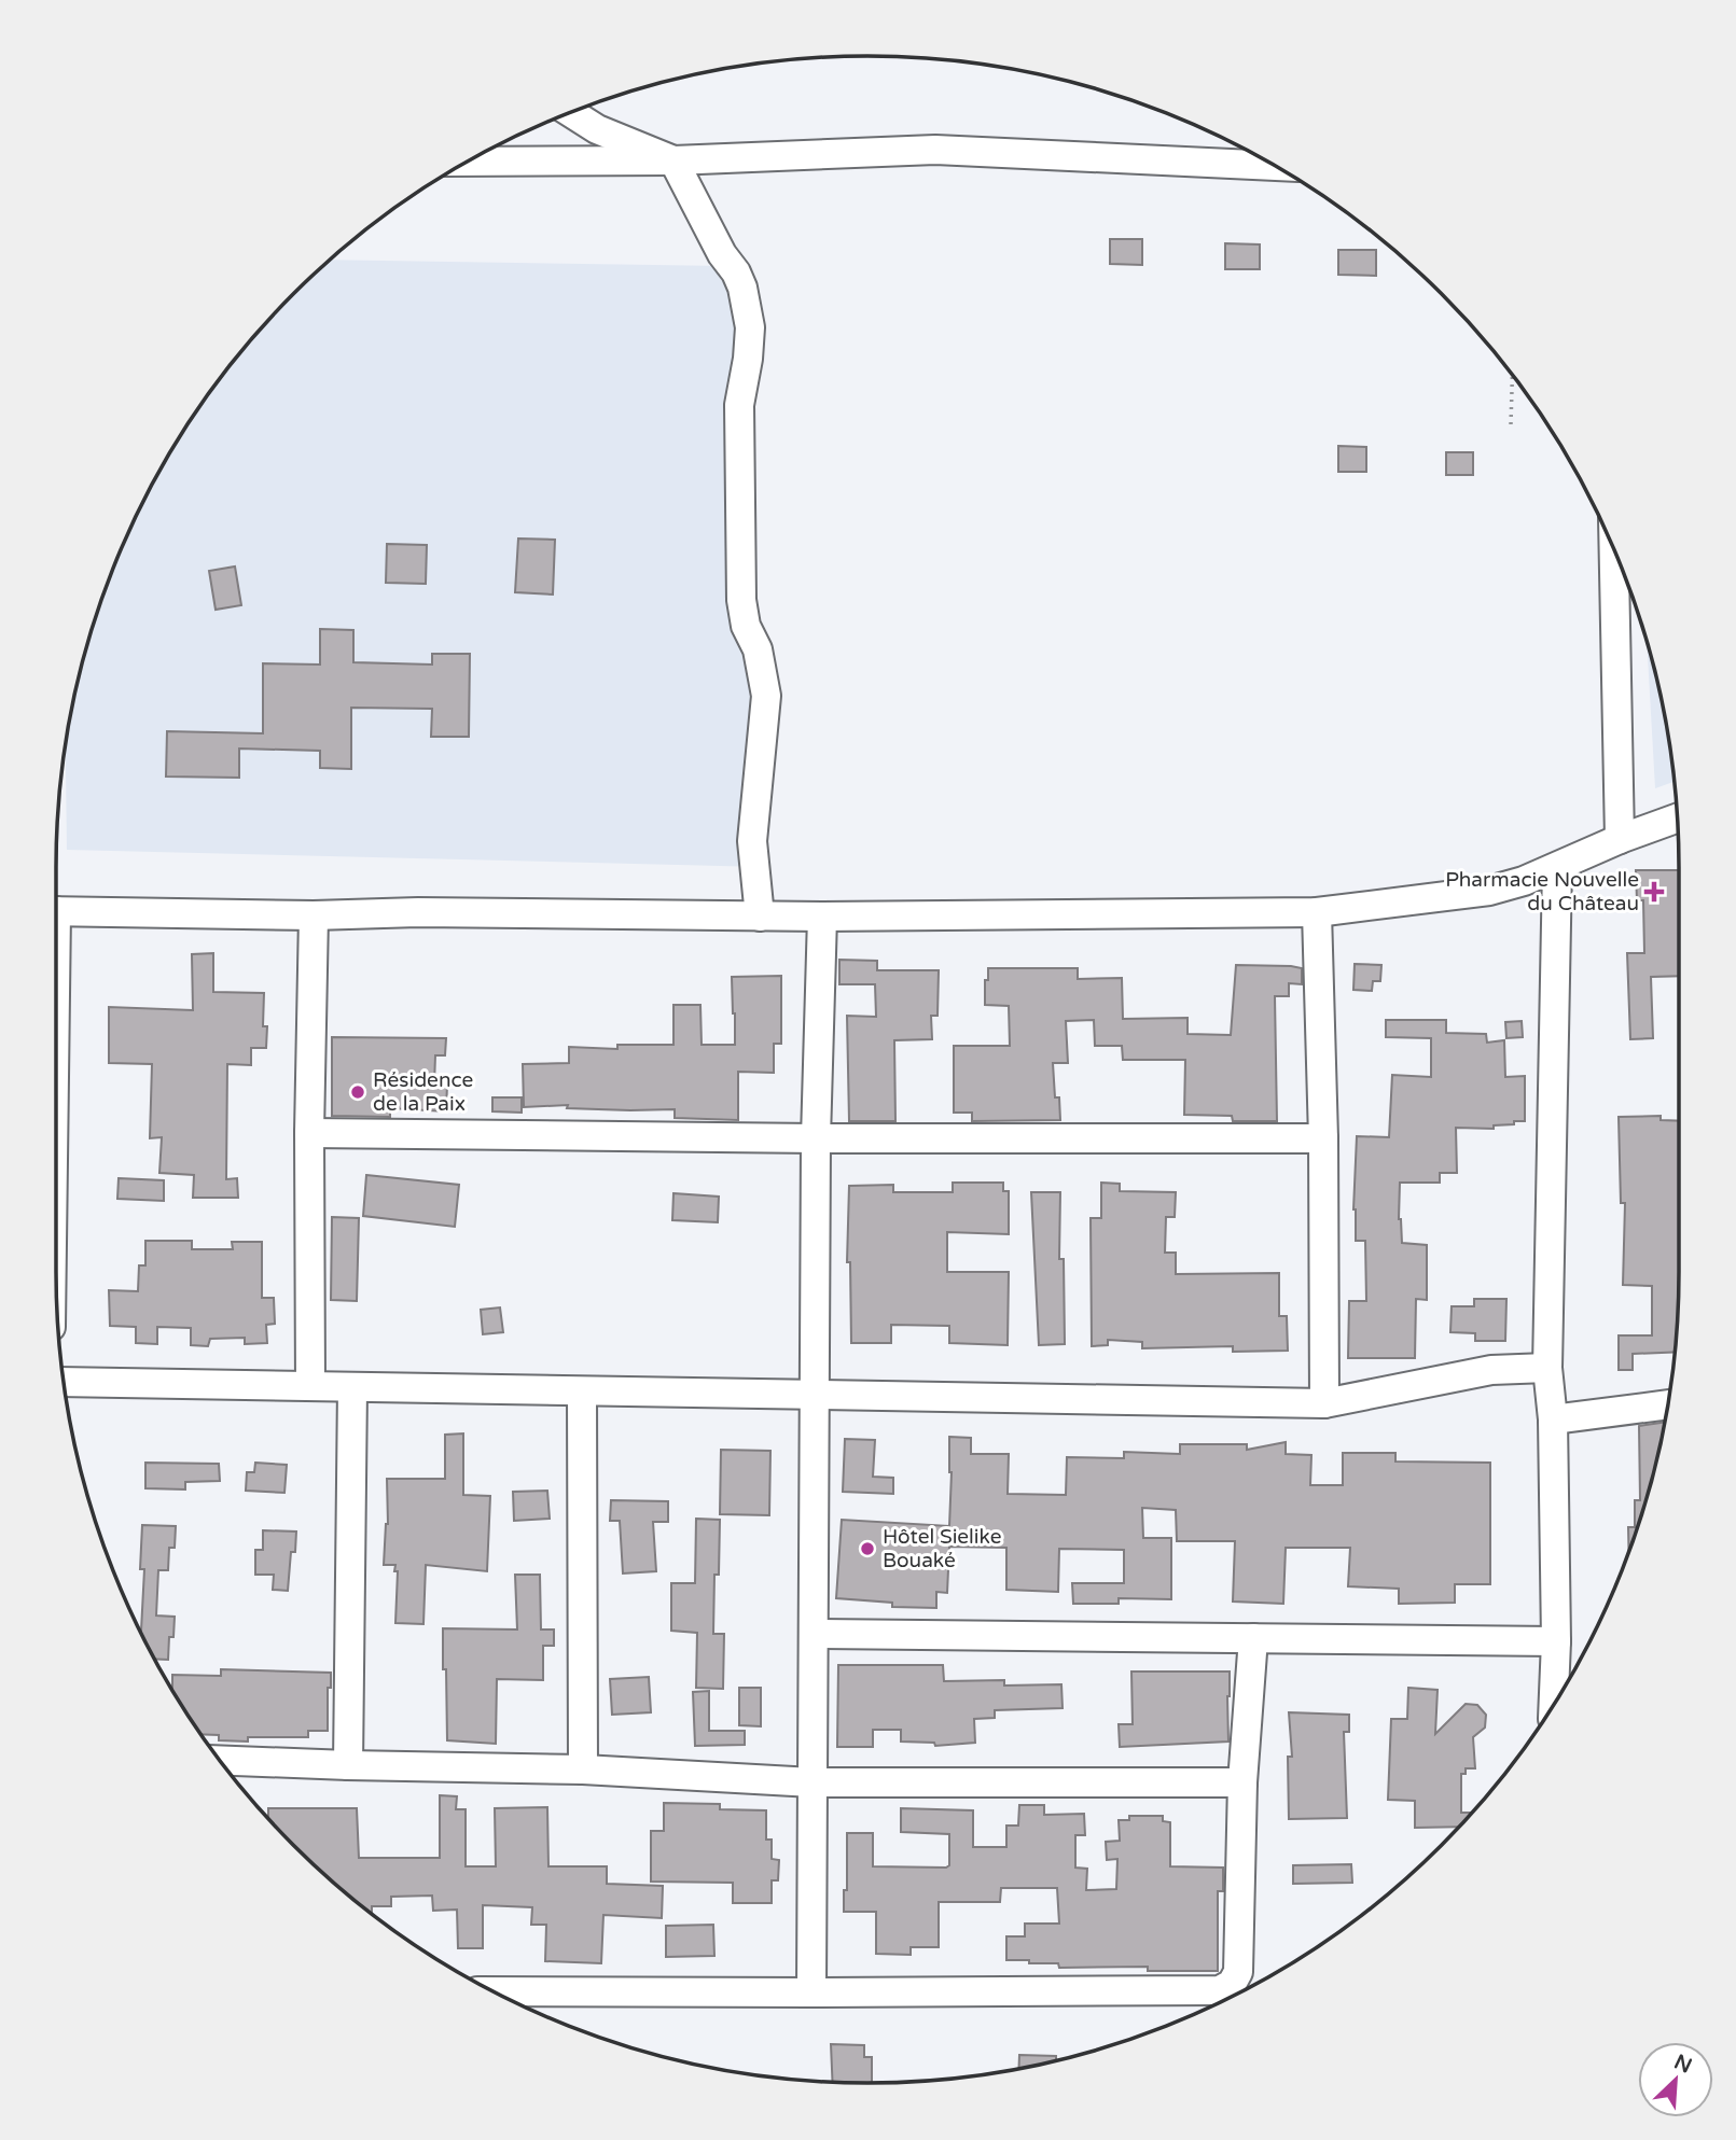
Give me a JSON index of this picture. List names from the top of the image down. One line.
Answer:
{"places":{"health":["Pharmacie Nouvelle du Château"],"other":["Résidence de la Paix","Hôtel Sielike Bouaké"]},"north":"top right"}
